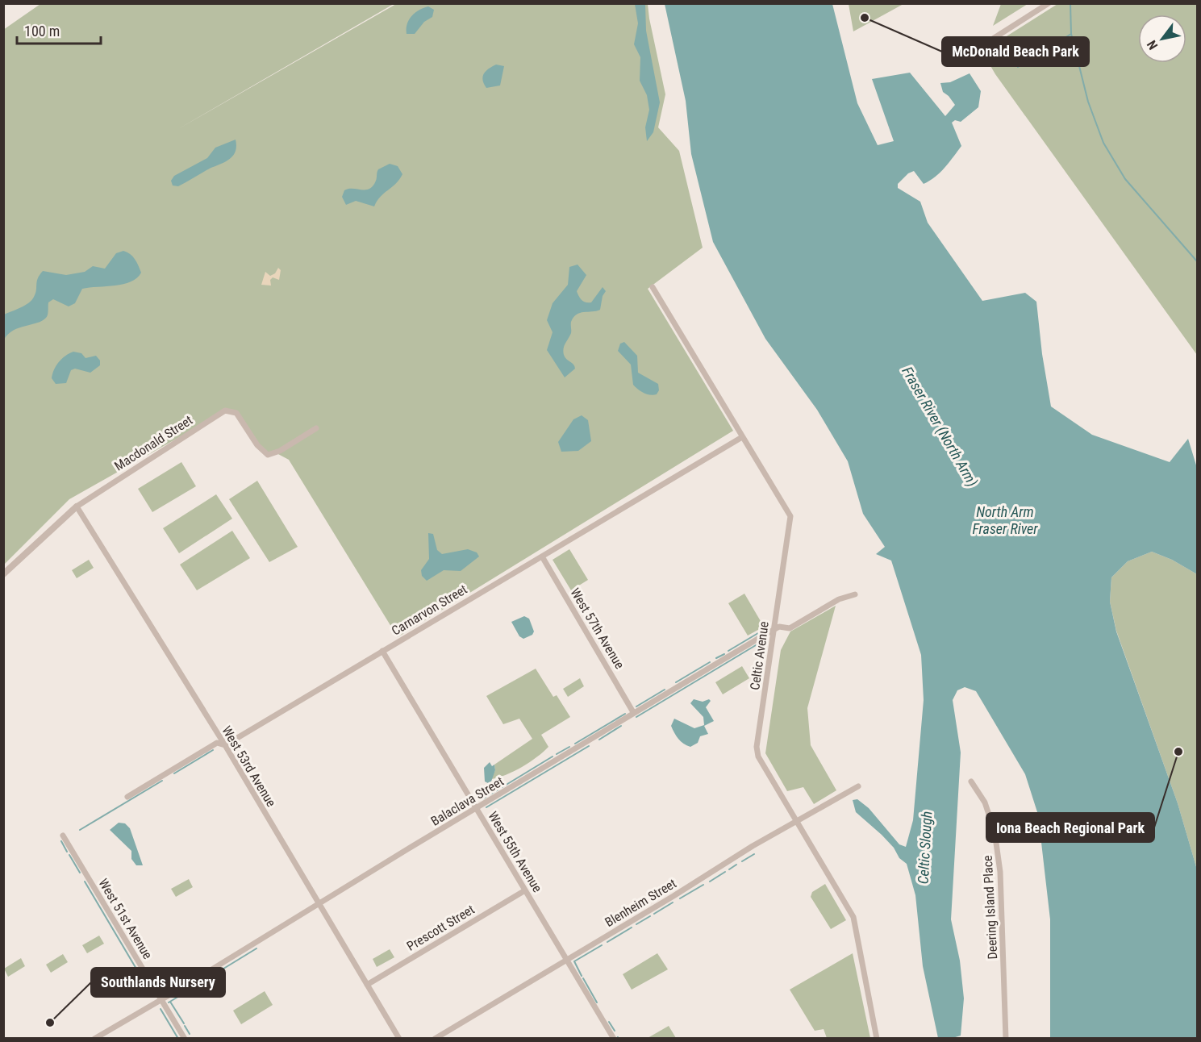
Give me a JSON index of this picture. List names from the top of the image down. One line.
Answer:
{"streets":{"street":["Macdonald Street","Carnarvon Street","West 57th Avenue","Celtic Avenue","West 53rd Avenue","Balaclava Street","West 55th Avenue","Blenheim Street","Deering Island Place","West 51st Avenue","Prescott Street"]},"crossings":[["Macdonald Street","West 53rd Avenue"],["Carnarvon Street","West 57th Avenue"],["Carnarvon Street","Celtic Avenue"],["Carnarvon Street","West 53rd Avenue"],["Carnarvon Street","West 55th Avenue"],["West 57th Avenue","Balaclava Street"],["Celtic Avenue","Balaclava Street"],["Celtic Avenue","Blenheim Street"],["West 53rd Avenue","Balaclava Street"],["West 53rd Avenue","Prescott Street"],["Balaclava Street","West 55th Avenue"],["Balaclava Street","West 51st Avenue"],["West 55th Avenue","Blenheim Street"],["West 55th Avenue","Prescott Street"]],"water":["Fraser River (North Arm)","North Arm Fraser River","Celtic Slough"],"places":["McDonald Beach Park","Iona Beach Regional Park","Southlands Nursery"],"scale_bar":"100 m","north":"bottom left"}
